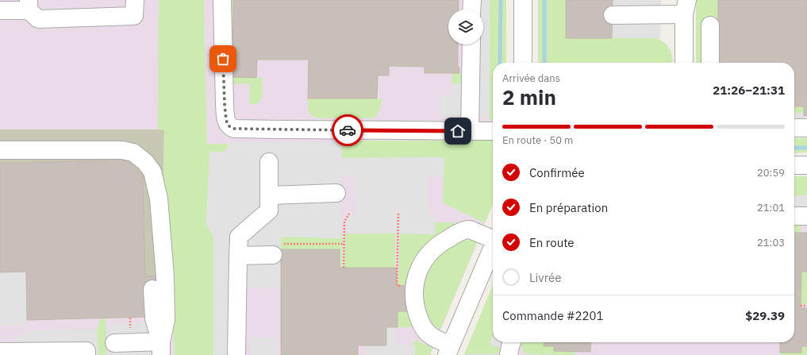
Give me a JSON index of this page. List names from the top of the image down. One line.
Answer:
{"page":{"heading":["2 min","Arrivée dans","21:26–21:31"],"panel":["Commande #2201","$29.39"],"bar":"En route · 50 m","list":[["Confirmée","20:59"],["En préparation","21:01"],["En route","21:03"],"Livrée"]}}
